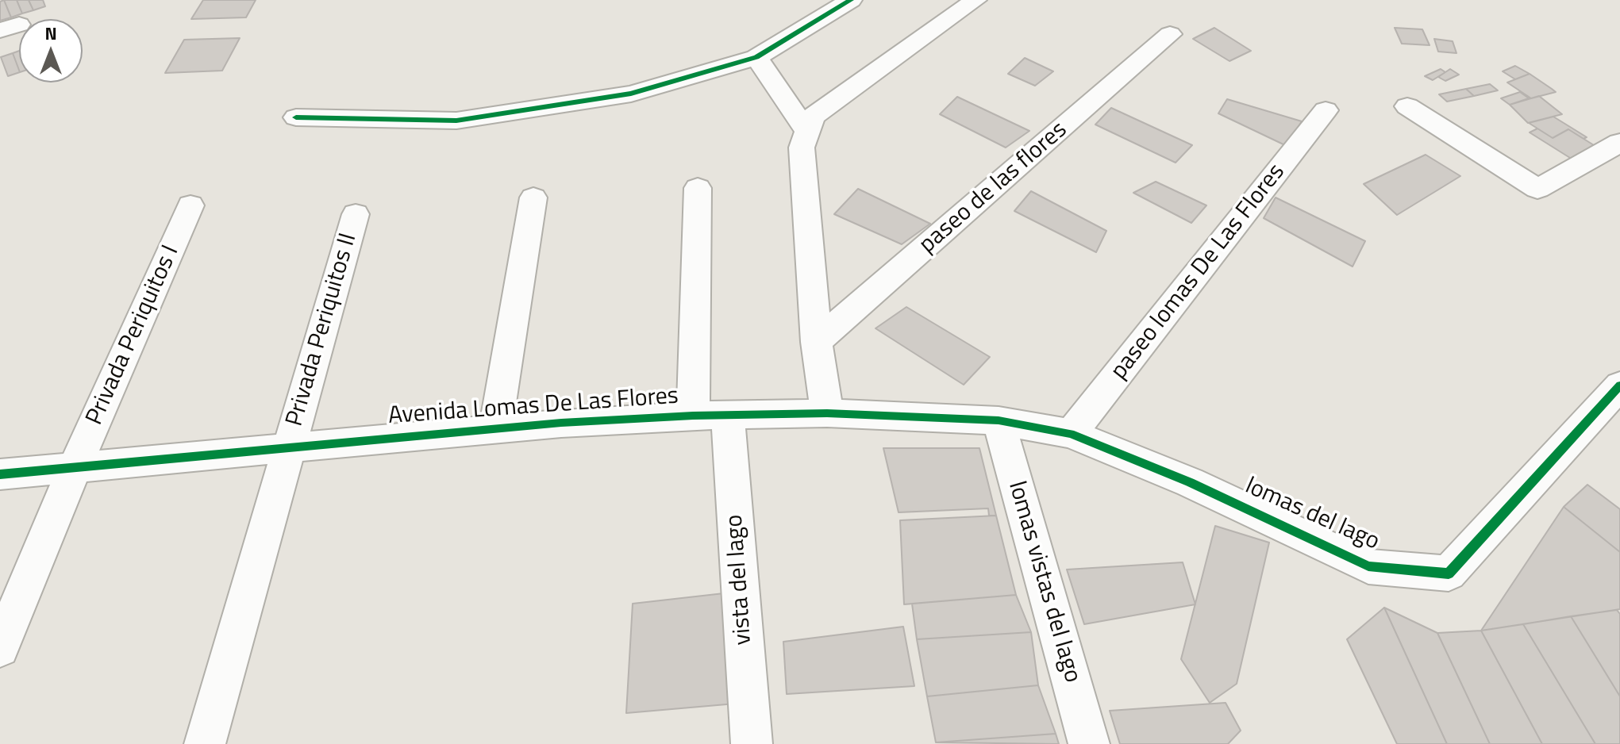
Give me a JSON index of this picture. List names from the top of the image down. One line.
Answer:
{"streets":{"street":["paseo de las flores","paseo lomas De Las Flores","Privada Periquitos II","Privada Periquitos I","Avenida Lomas De Las Flores","lomas del lago","vista del lago","lomas vistas del lago"]},"crossings":[["paseo lomas De Las Flores","Avenida Lomas De Las Flores"],["paseo lomas De Las Flores","lomas del lago"],["Privada Periquitos II","Avenida Lomas De Las Flores"],["Privada Periquitos I","Avenida Lomas De Las Flores"],["Avenida Lomas De Las Flores","lomas del lago"],["Avenida Lomas De Las Flores","vista del lago"],["Avenida Lomas De Las Flores","lomas vistas del lago"]],"north":"top"}
